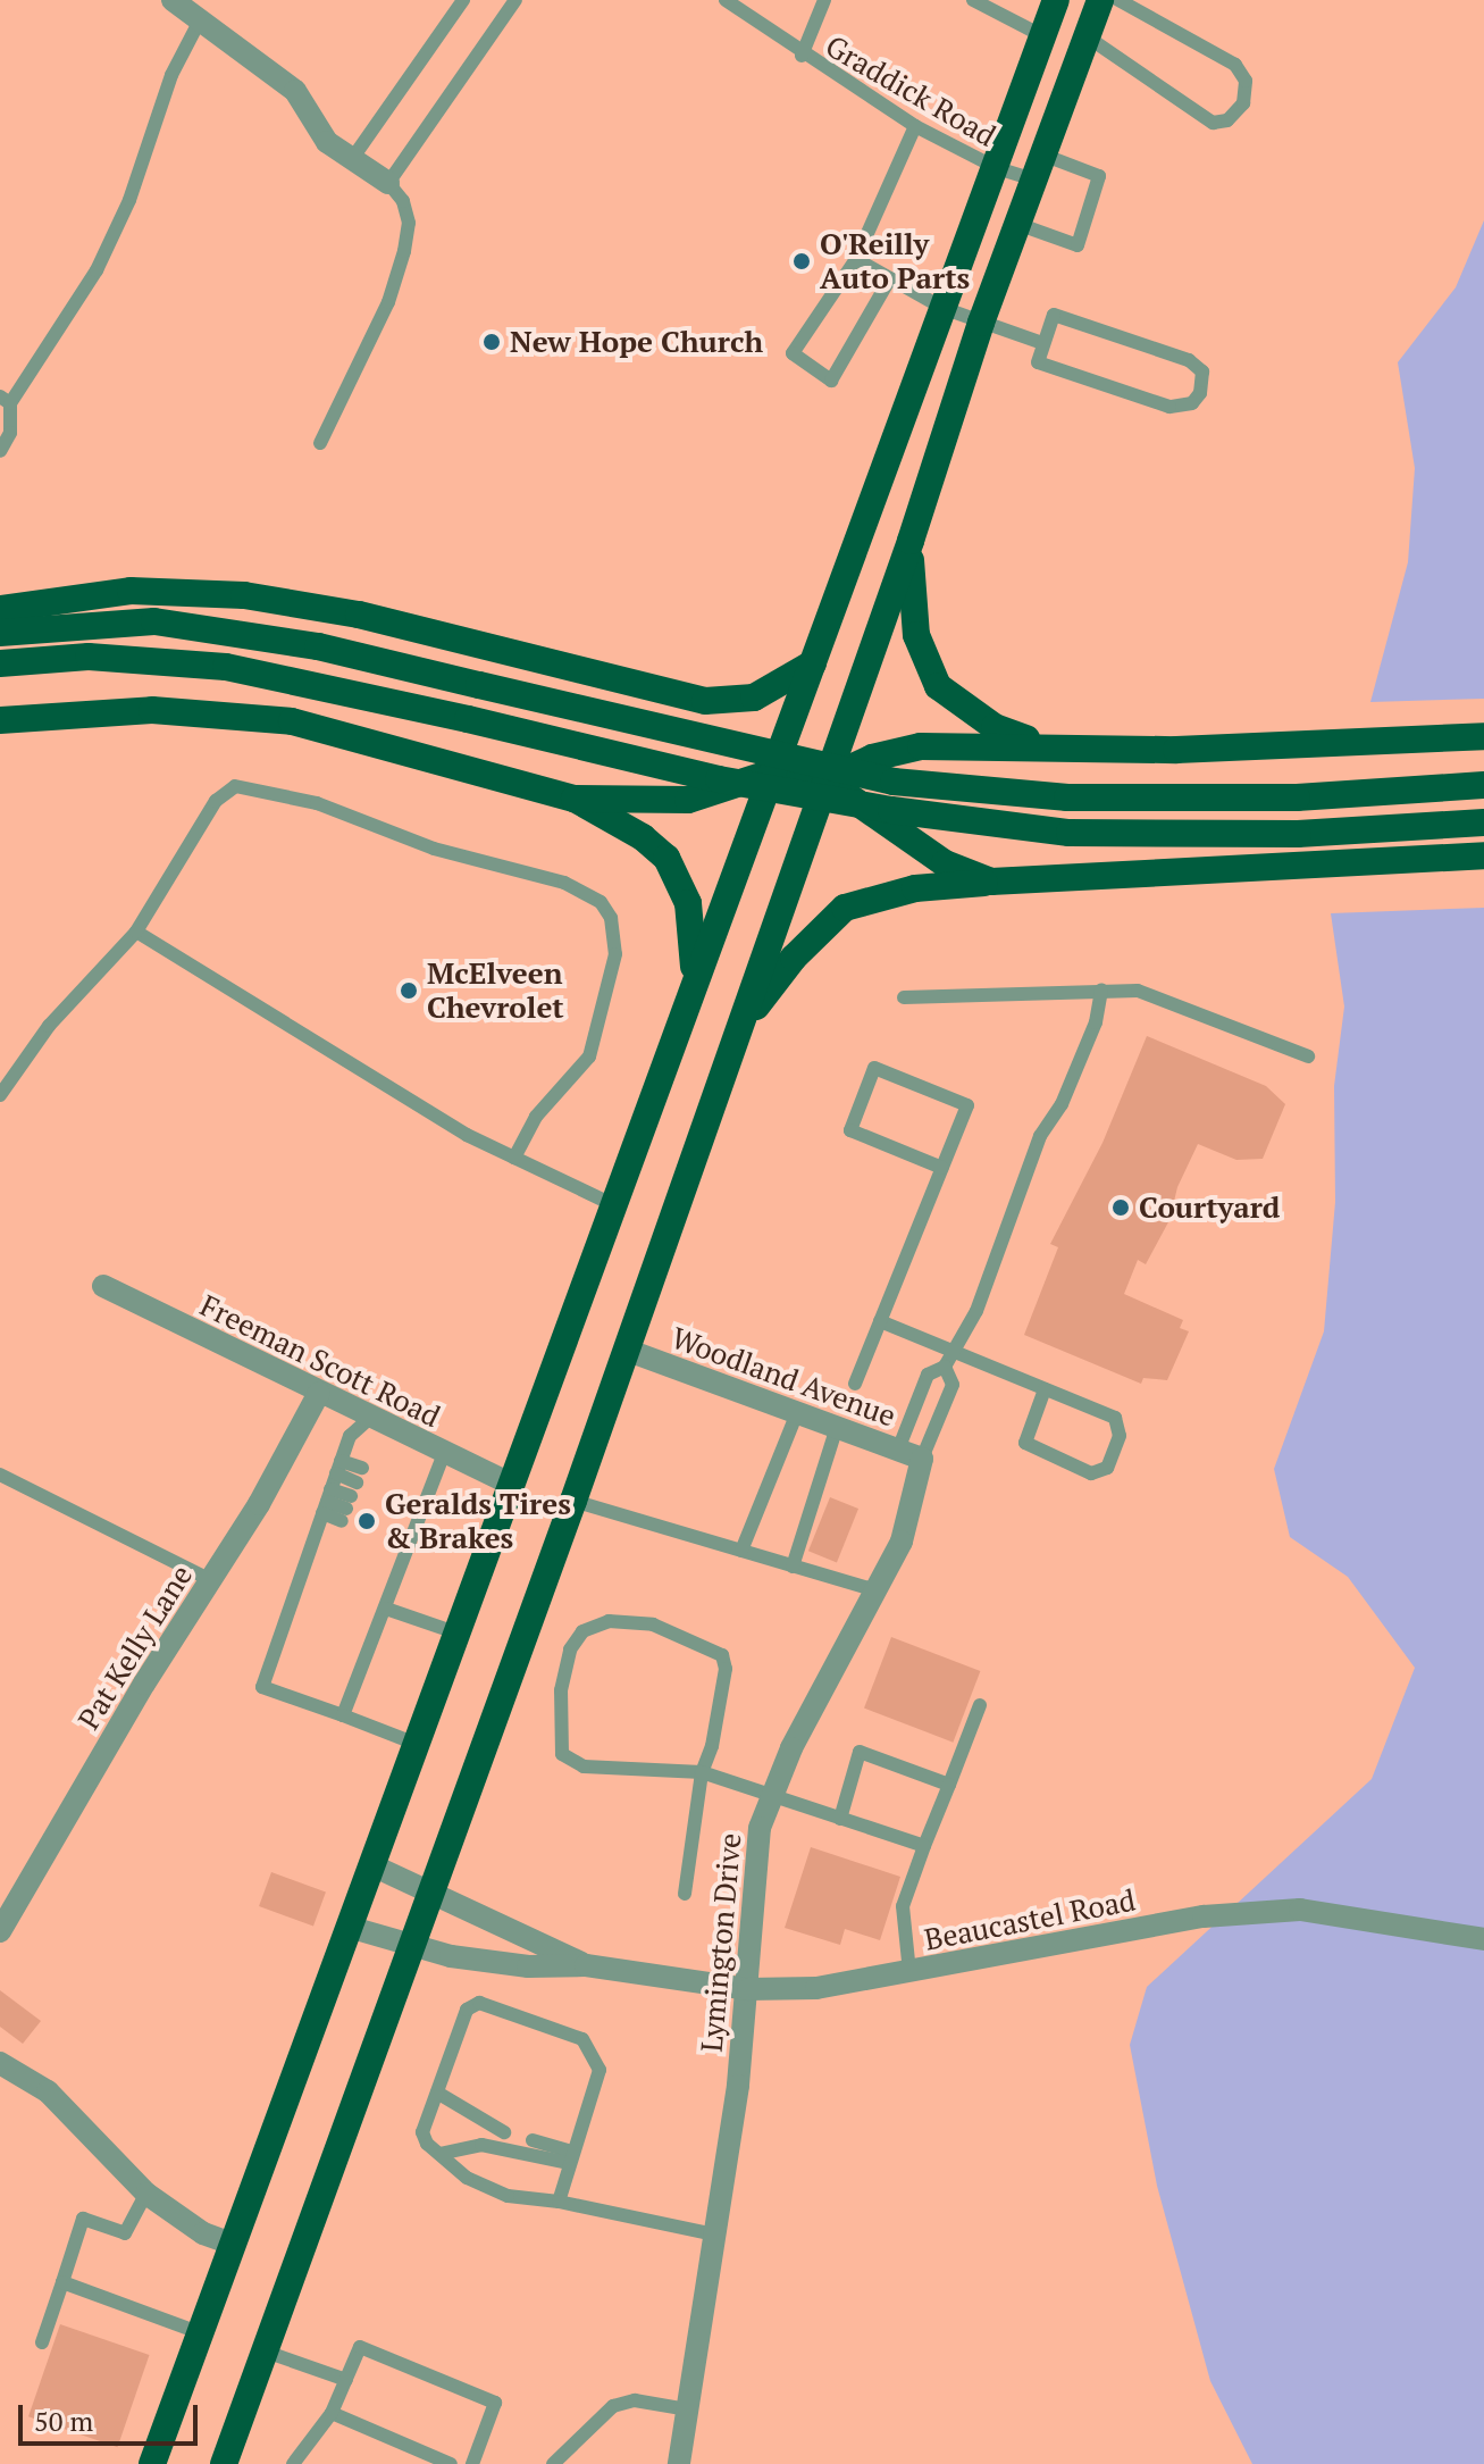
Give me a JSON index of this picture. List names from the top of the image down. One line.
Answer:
{"streets":{"street":["Freeman Scott Road","Woodland Avenue","Pat Kelly Lane","Beaucastel Road","Lymington Drive"],"lane":["Graddick Road"]},"crossings":[["Freeman Scott Road","Pat Kelly Lane"],["Woodland Avenue","Lymington Drive"],["Beaucastel Road","Lymington Drive"]],"places":["O'Reilly Auto Parts","New Hope Church","McElveen Chevrolet","Courtyard","Geralds Tires & Brakes"],"scale_bar":"50 m"}
